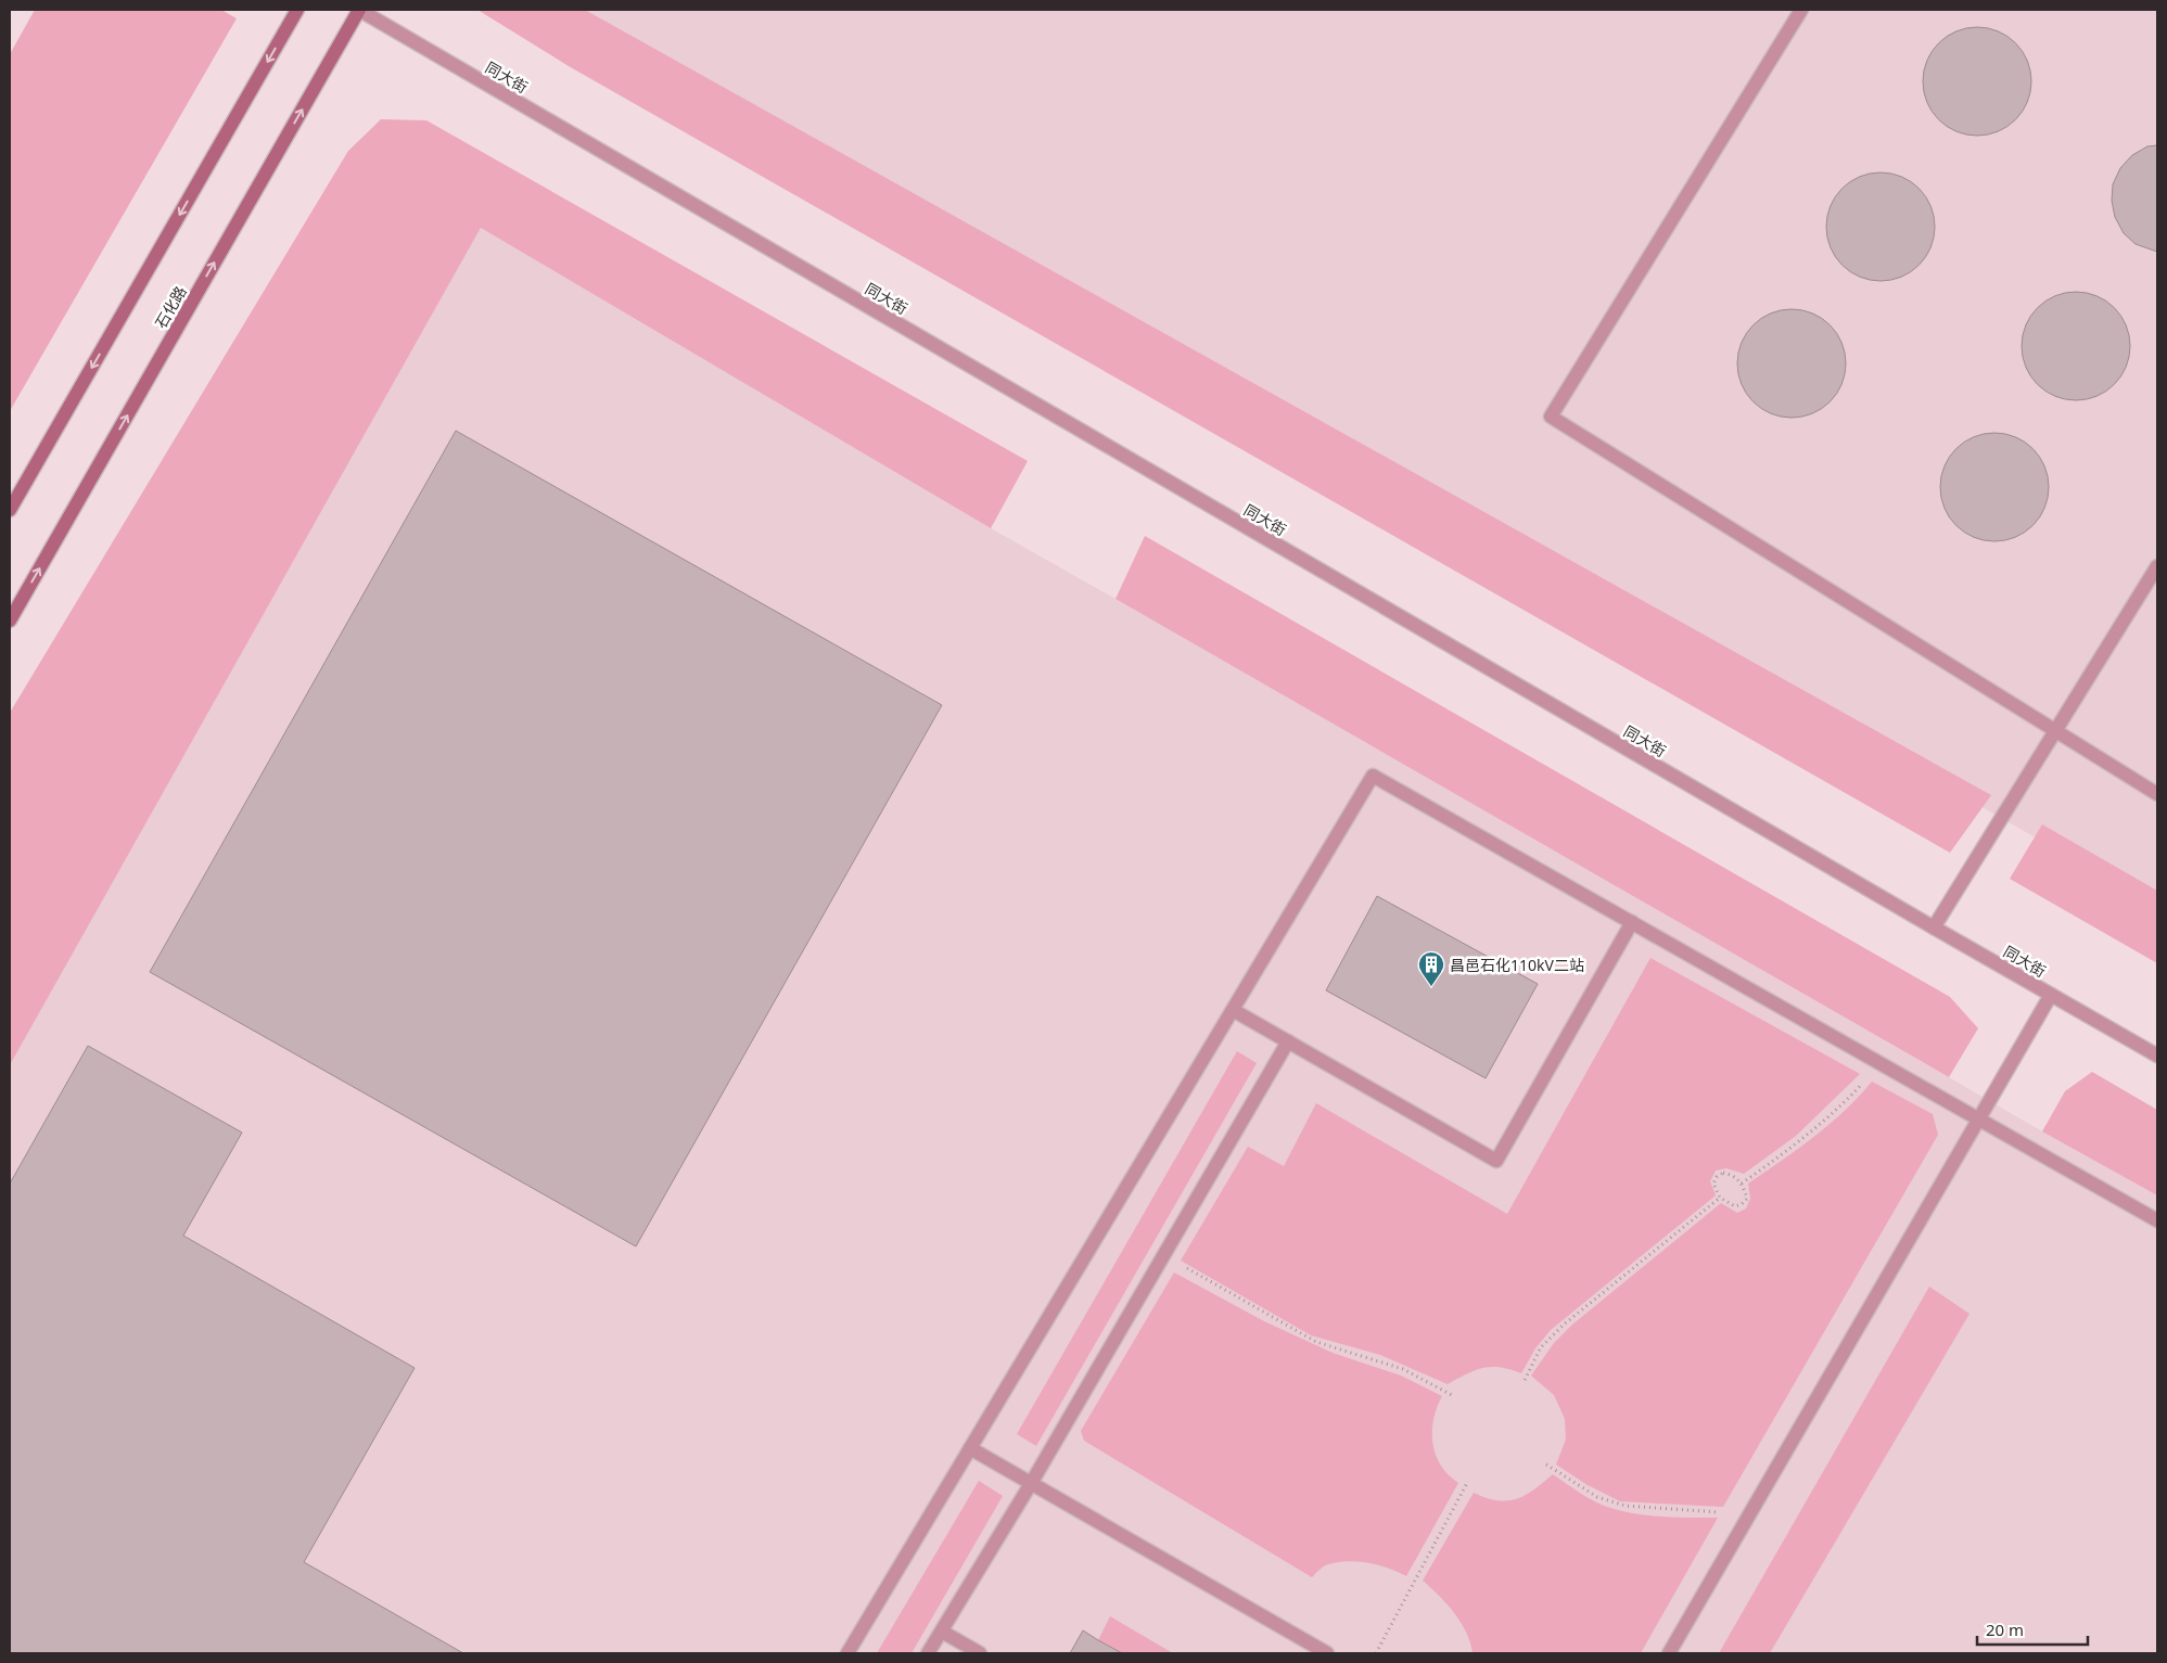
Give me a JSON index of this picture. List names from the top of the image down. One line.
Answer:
{"streets":{"main road":["石化路"],"street":["同大街"]},"crossings":[["同大街","石化路"]],"places":{"building":["昌邑石化110kV二站"]},"scale_bar":"20 m"}
